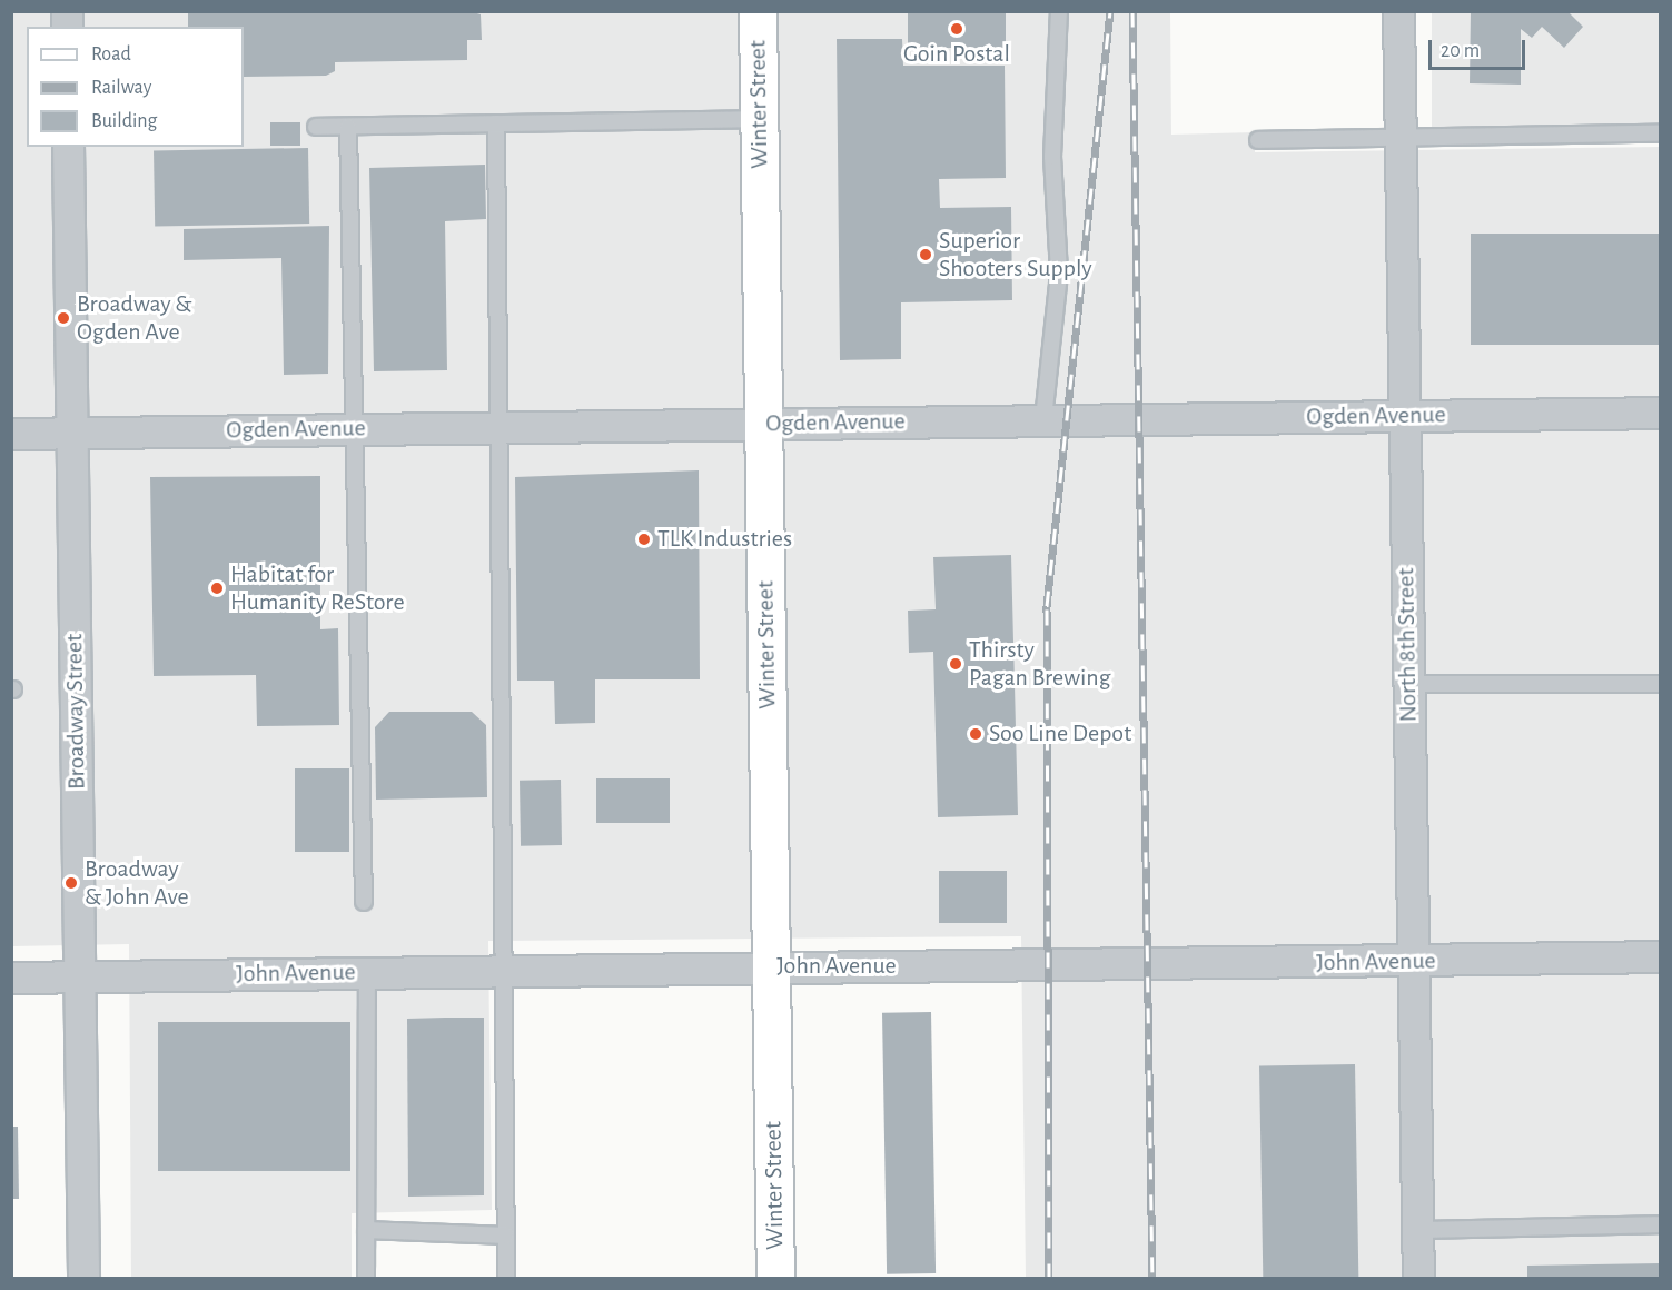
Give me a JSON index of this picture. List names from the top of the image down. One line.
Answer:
{"streets":{"street":["Winter Street","Ogden Avenue","North 8th Street","Broadway Street","John Avenue"]},"crossings":[["Winter Street","Ogden Avenue"],["Winter Street","John Avenue"],["Ogden Avenue","North 8th Street"],["Ogden Avenue","Broadway Street"],["North 8th Street","John Avenue"],["Broadway Street","John Avenue"]],"places":["Goin Postal","Superior Shooters Supply","Broadway & Ogden Ave","TLK Industries","Habitat for Humanity ReStore","Thirsty Pagan Brewing","Soo Line Depot","Broadway & John Ave"],"legend":["Road","Railway","Building"],"scale_bar":"20 m"}
